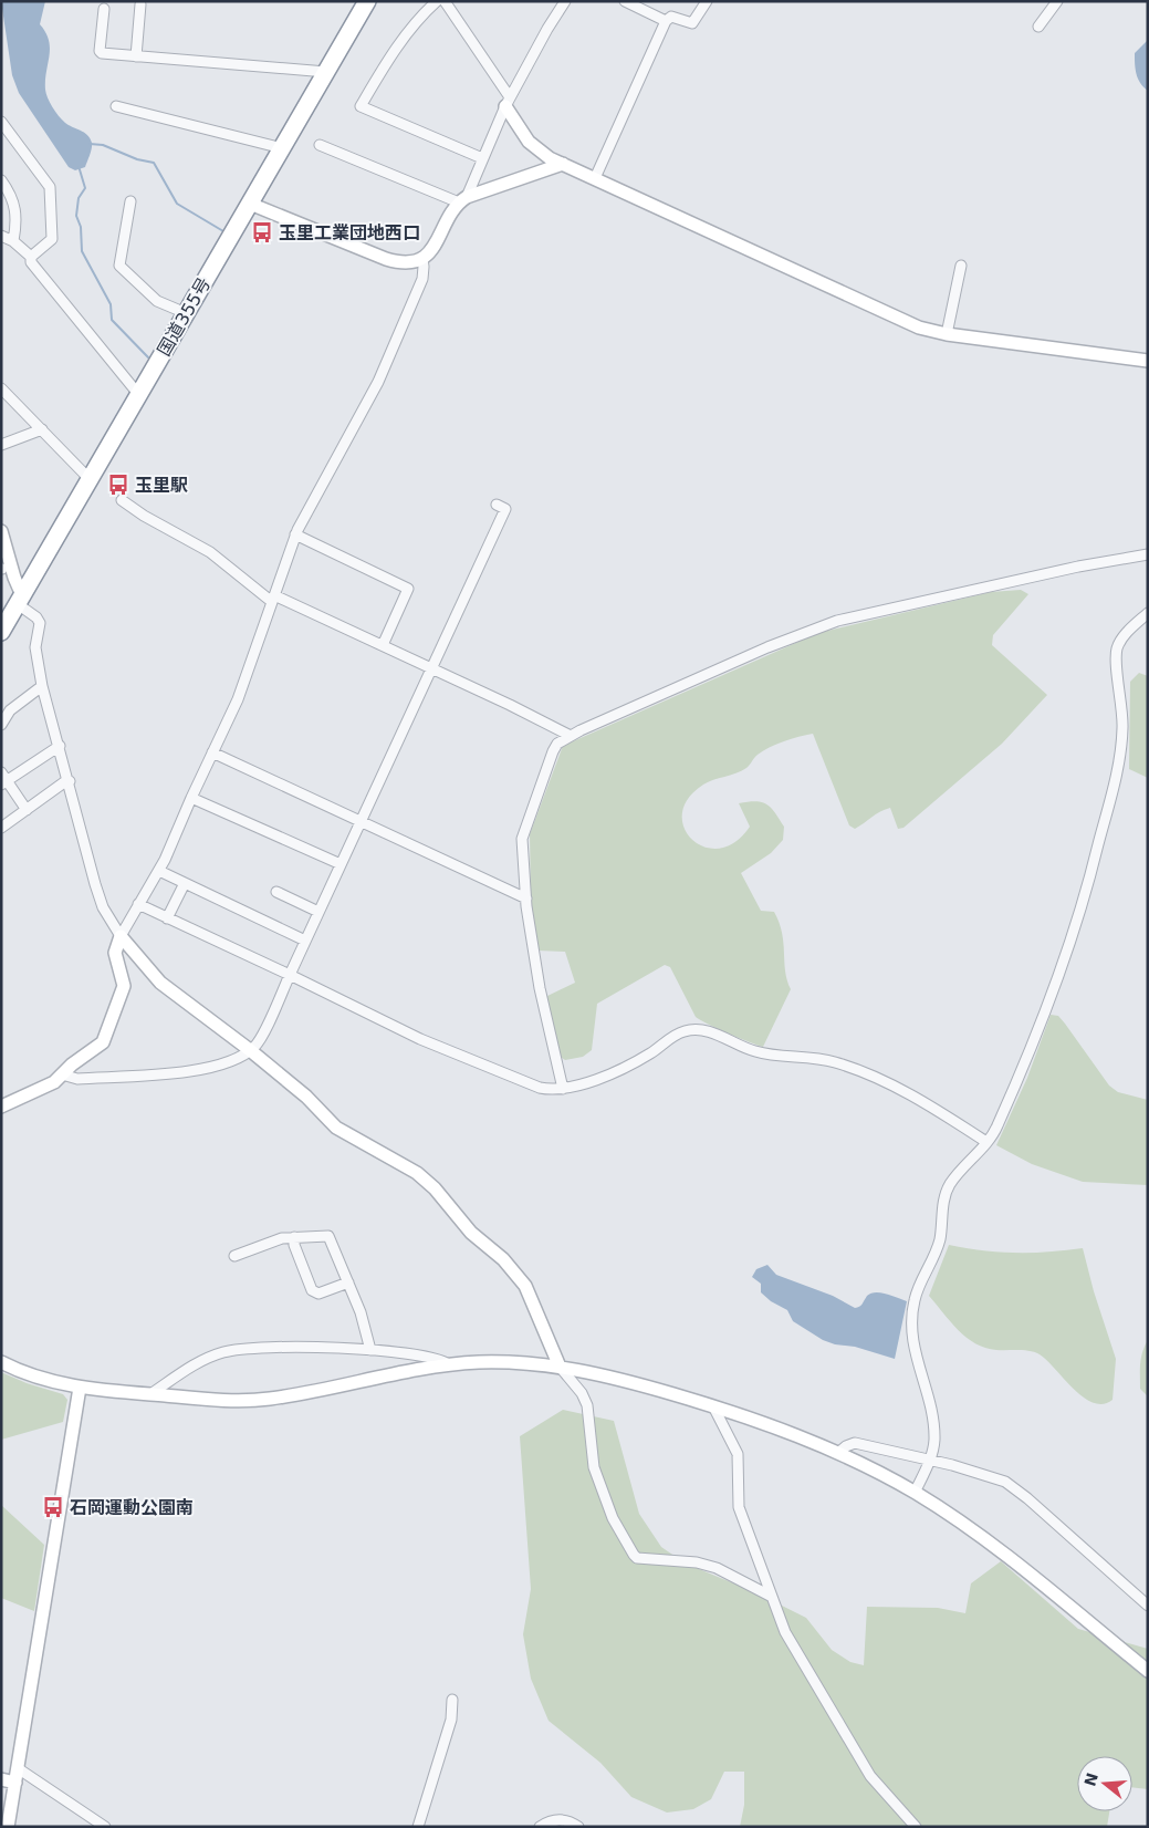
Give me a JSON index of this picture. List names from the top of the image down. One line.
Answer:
{"streets":{"highway":["国道355号"]},"places":{"bus stop":["玉里工業団地西口","玉里駅","石岡運動公園南"]},"north":"left"}
